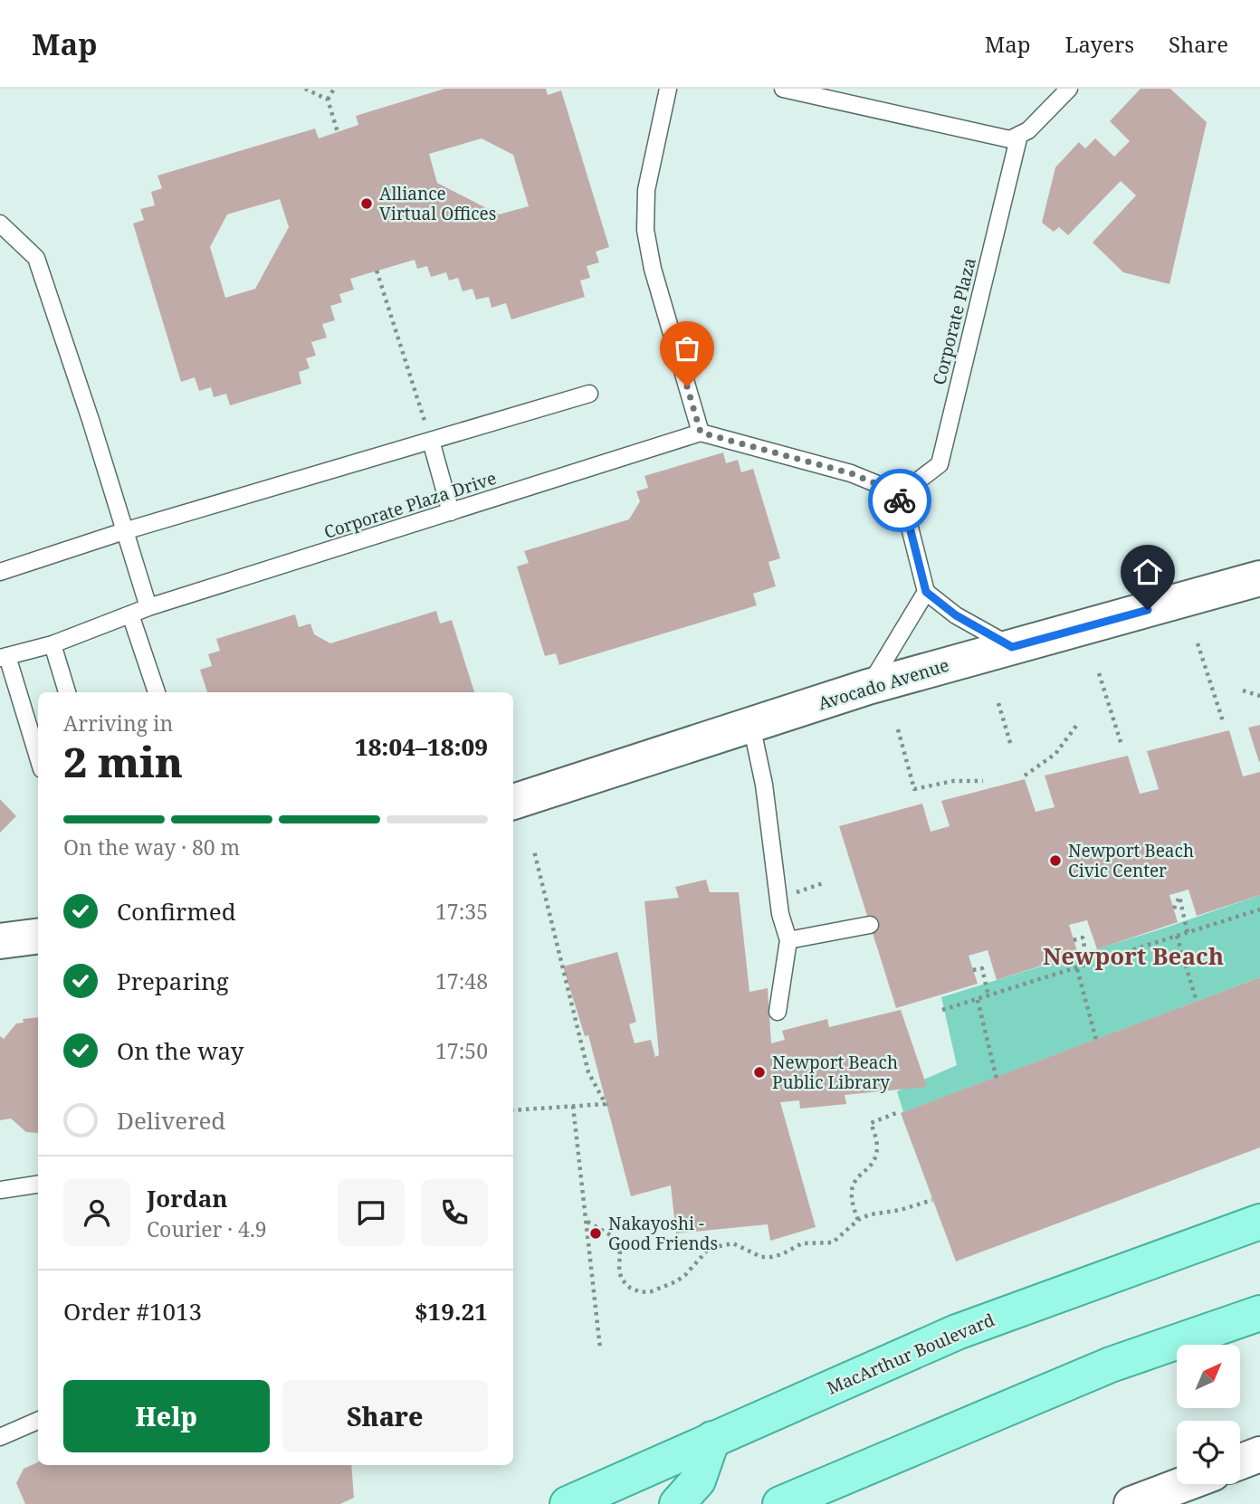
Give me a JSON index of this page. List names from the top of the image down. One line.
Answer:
{"streets":{"main road":["MacArthur Boulevard"],"street":["Avocado Avenue"],"lane":["Corporate Plaza","Corporate Plaza Drive"]},"districts":["Newport Beach"],"places":["Alliance Virtual Offices","Newport Beach Civic Center","Newport Beach Public Library","Nakayoshi - Good Friends"],"north":"top right","page":{"header":"Map","nav":["Map","Layers","Share"],"heading":["2 min","Arriving in","18:04–18:09"],"panel":["Jordan","Courier · 4.9","Order #1013","$19.21"],"bar":"On the way · 80 m","list":[["Confirmed","17:35"],["Preparing","17:48"],["On the way","17:50"],"Delivered"],"buttons":["Help","Share"]}}
